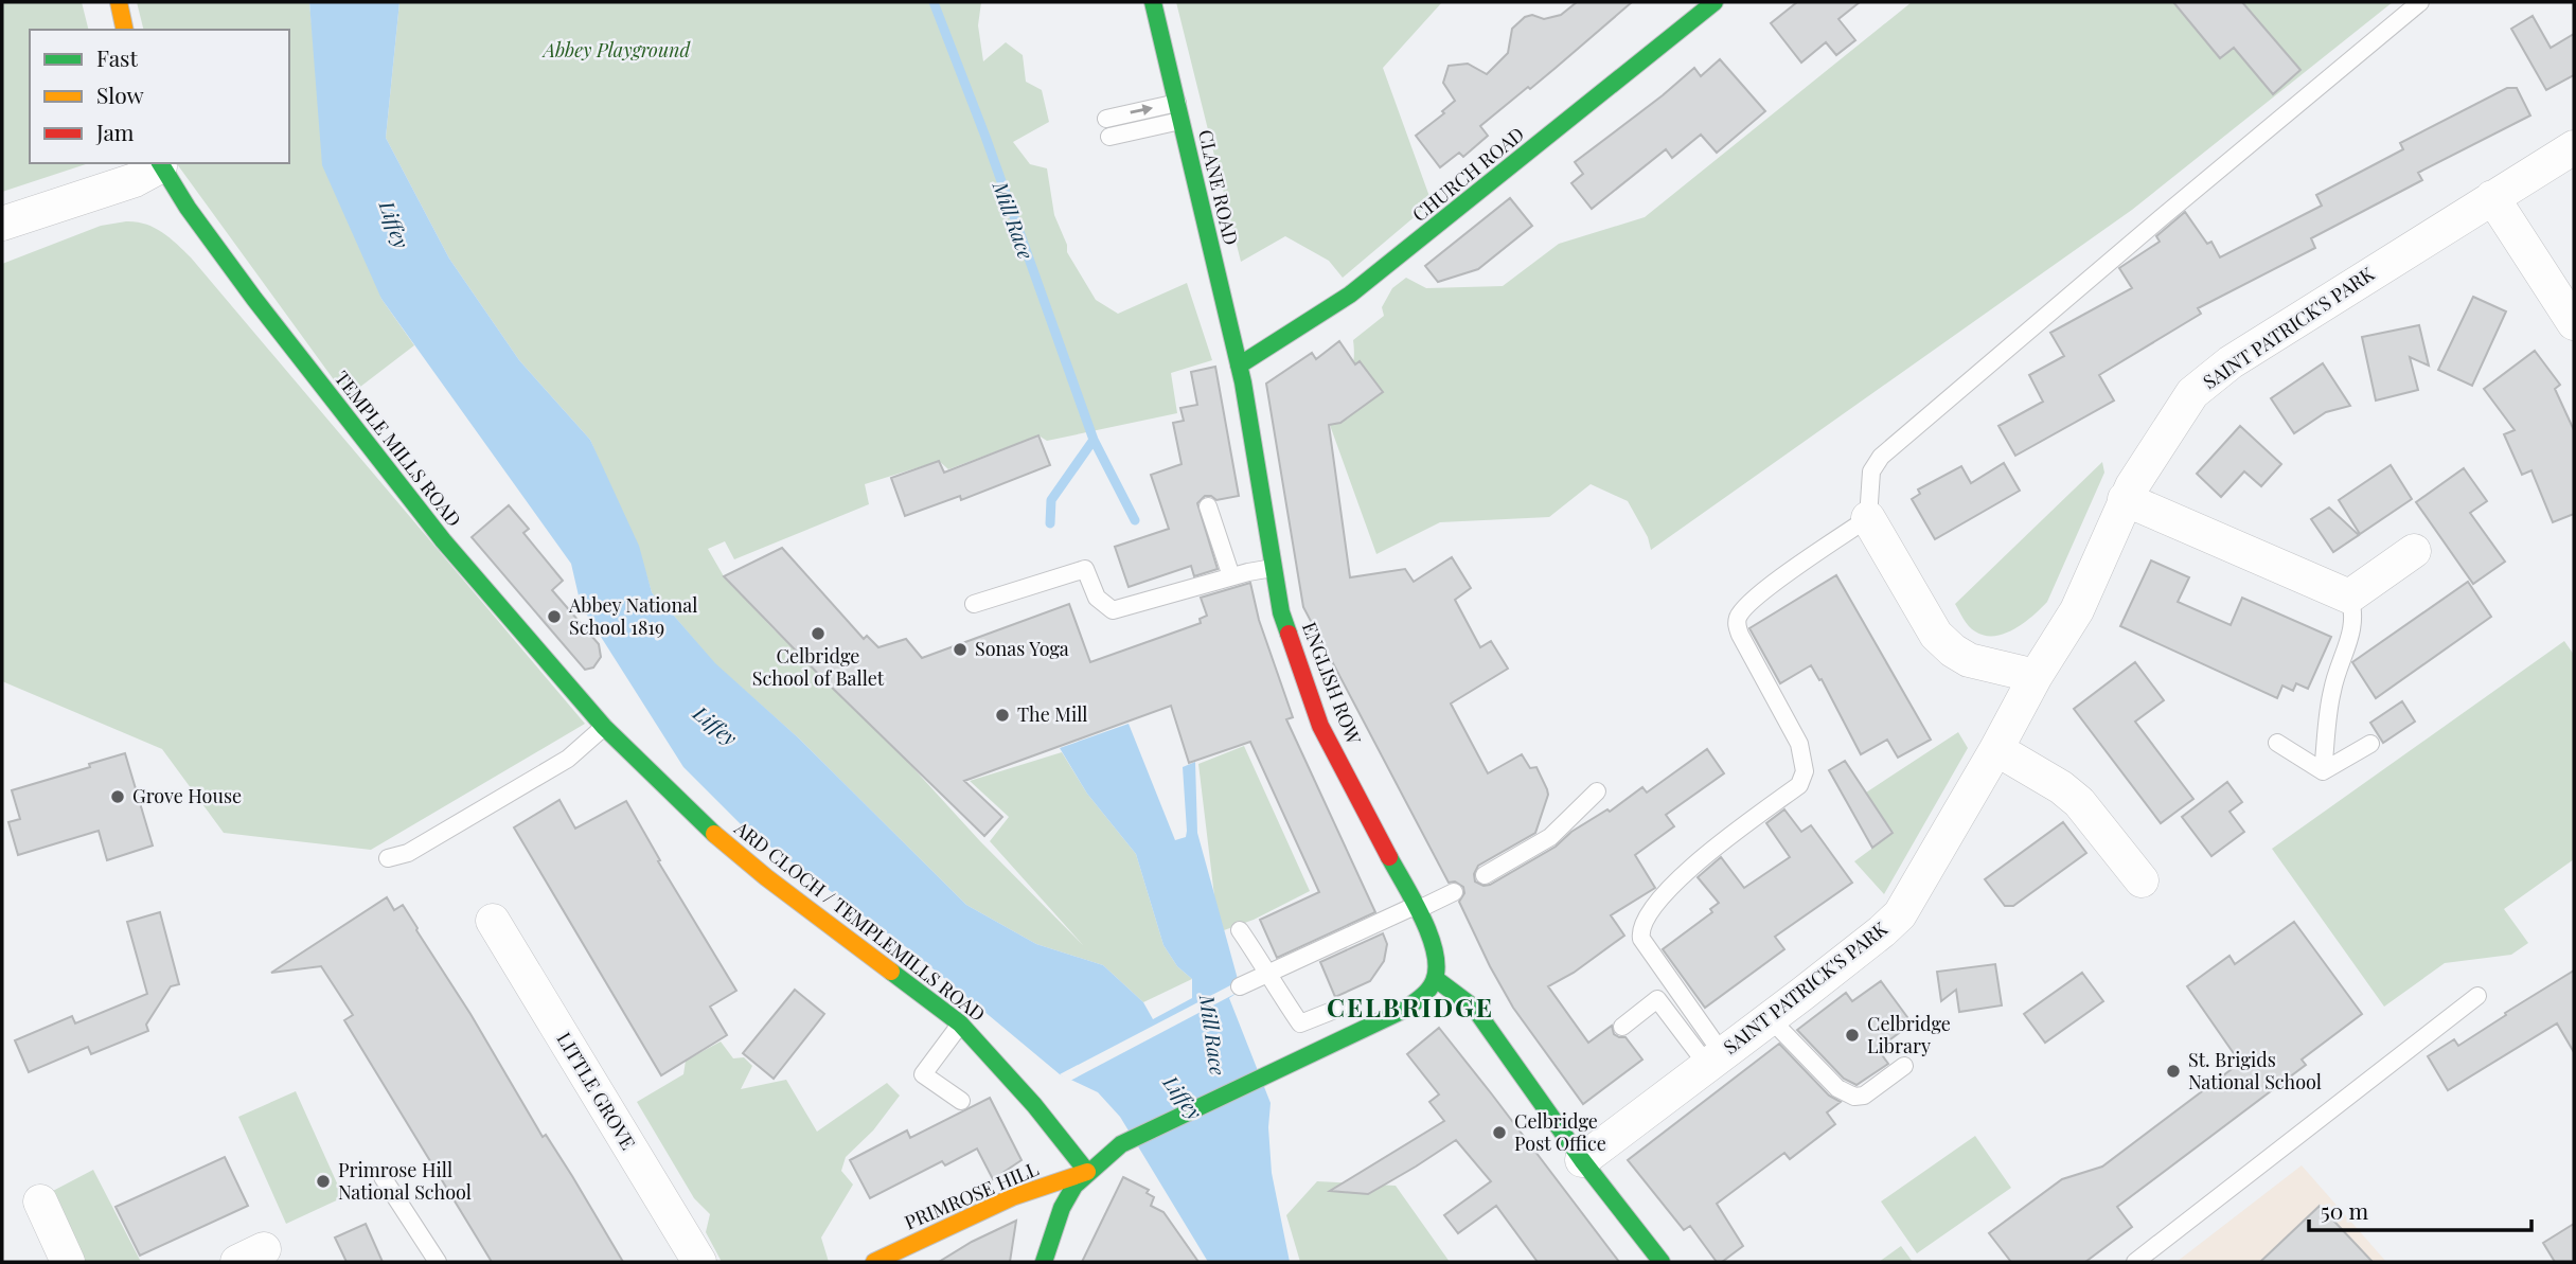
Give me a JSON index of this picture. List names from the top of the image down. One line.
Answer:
{"streets":{"main road":["CHURCH ROAD","CLANE ROAD","TEMPLE MILLS ROAD","ENGLISH ROW","ARD CLOCH / TEMPLEMILLS ROAD","PRIMROSE HILL"],"street":["SAINT PATRICK'S PARK","LITTLE GROVE"]},"crossings":[["CHURCH ROAD","CLANE ROAD"],["CLANE ROAD","ENGLISH ROW"],["TEMPLE MILLS ROAD","ARD CLOCH / TEMPLEMILLS ROAD"],["ARD CLOCH / TEMPLEMILLS ROAD","PRIMROSE HILL"]],"districts":["CELBRIDGE"],"water":["Mill Race","Liffey"],"parks":["Abbey Playground"],"places":["Abbey National School 1819","Celbridge School of Ballet","Sonas Yoga","The Mill","Grove House","Celbridge Library","St. Brigids National School","Celbridge Post Office","Primrose Hill National School"],"legend":["Fast","Slow","Jam"],"scale_bar":"50 m"}
